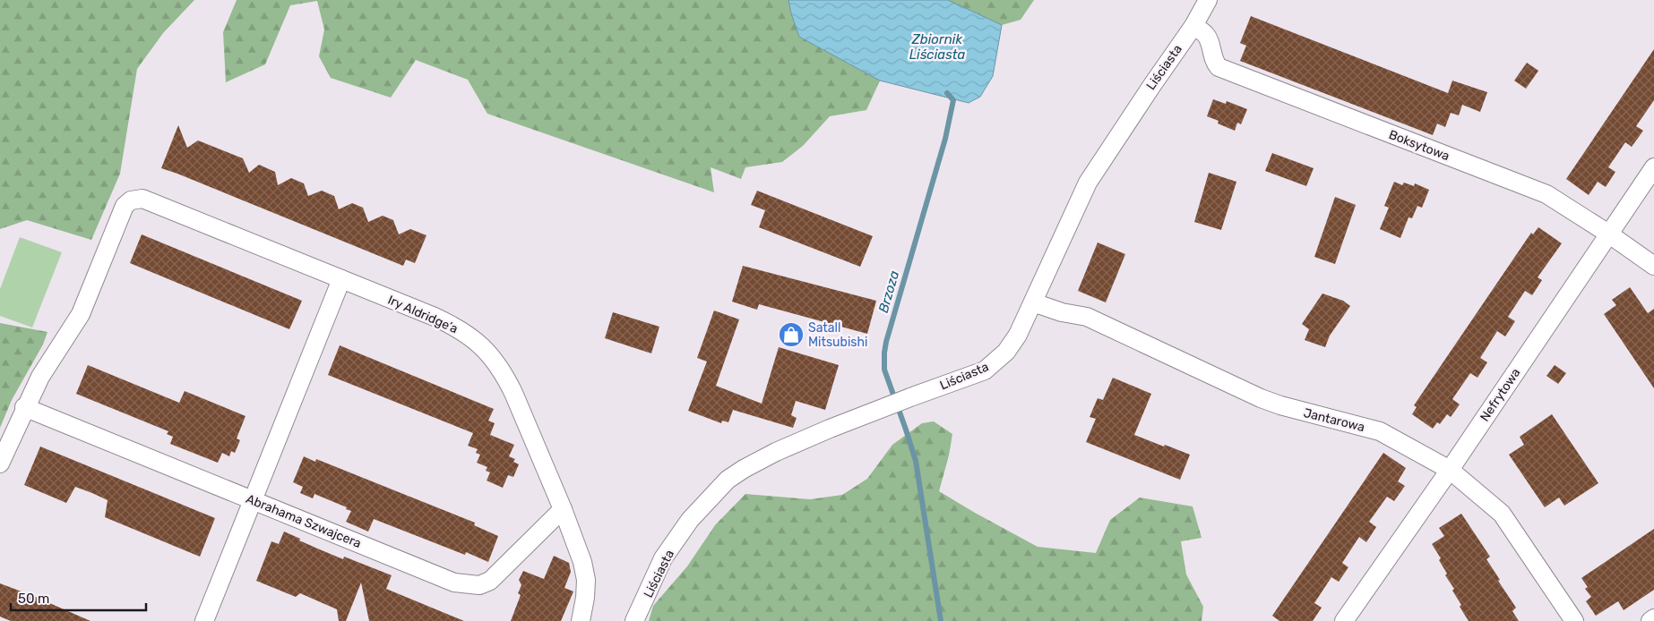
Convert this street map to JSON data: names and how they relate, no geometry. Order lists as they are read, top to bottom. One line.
{"streets":{"street":["Liściasta","Boksytowa","Iry Aldridge’a","Nefrytowa","Jantarowa","Abrahama Szwajcera"]},"crossings":[["Liściasta","Boksytowa"],["Liściasta","Jantarowa"],["Boksytowa","Nefrytowa"],["Iry Aldridge’a","Abrahama Szwajcera"],["Nefrytowa","Jantarowa"]],"water":["Zbiornik Liściasta","Brzoza"],"places":{"shop":["Satall Mitsubishi"]},"scale_bar":"50 m"}
